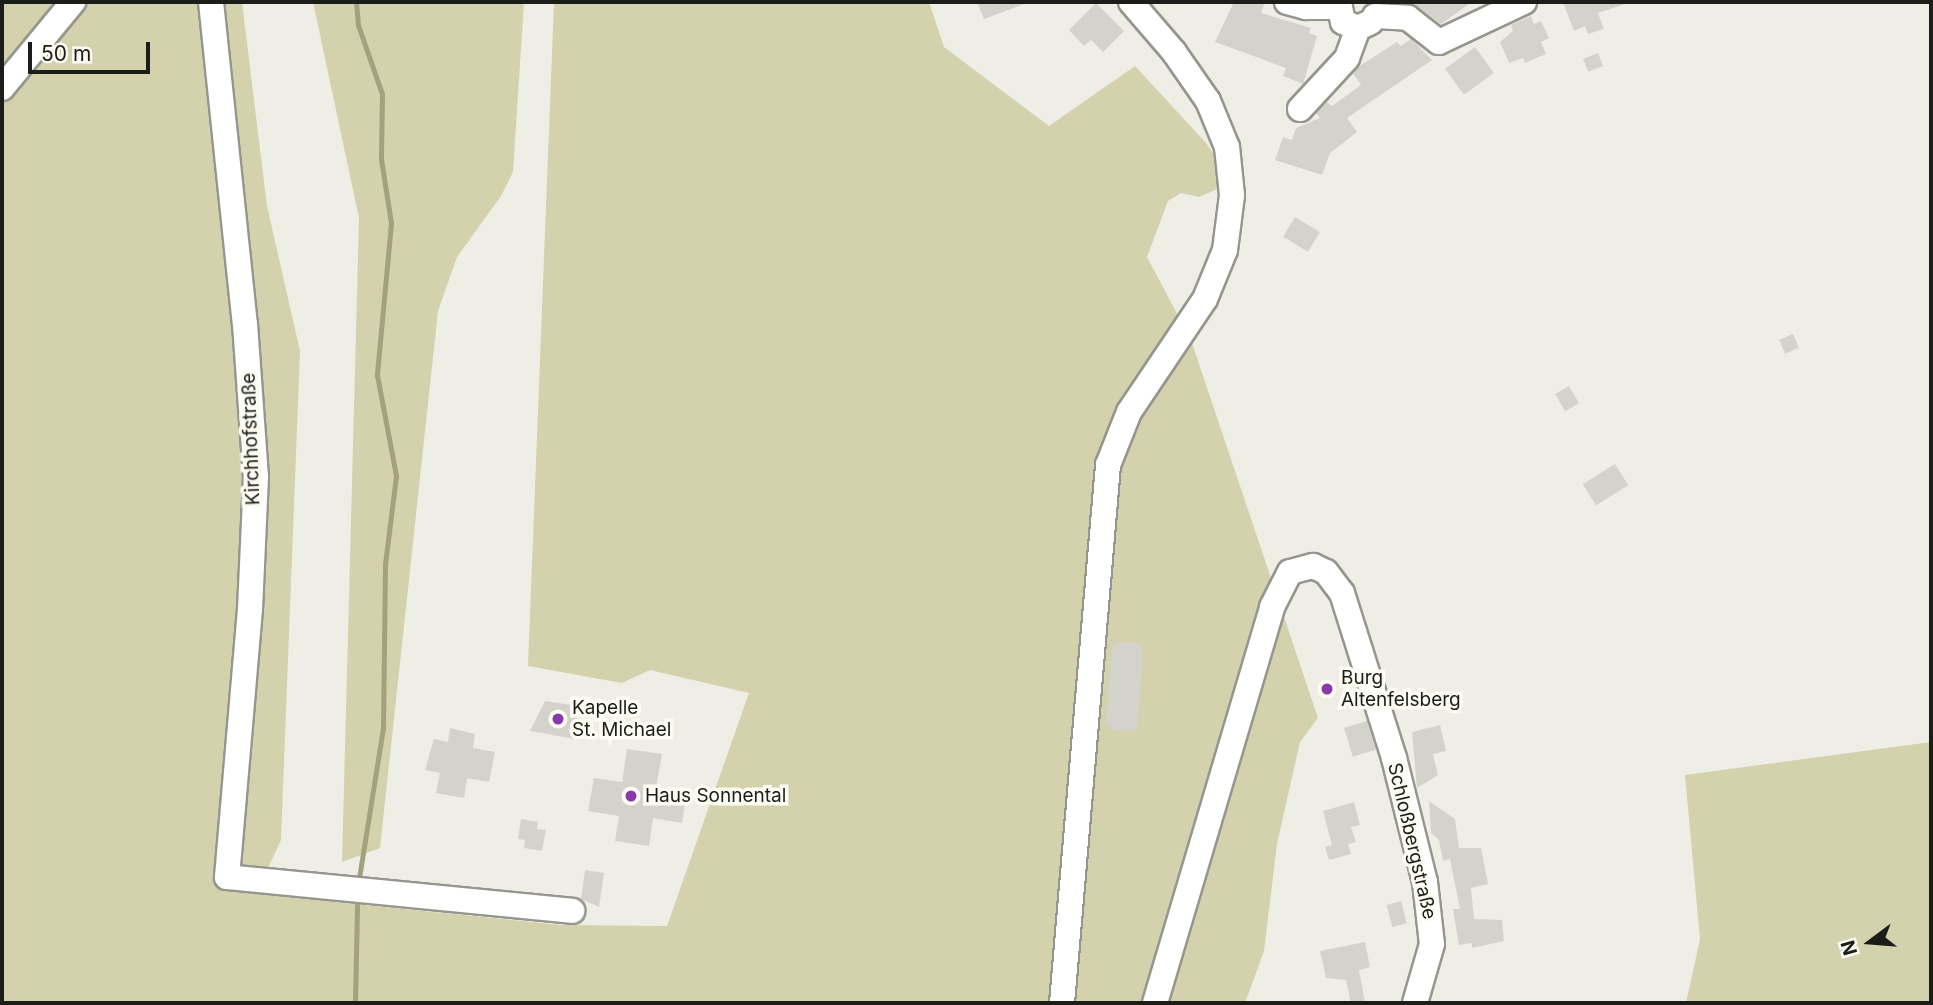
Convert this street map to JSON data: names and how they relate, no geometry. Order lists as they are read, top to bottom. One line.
{"streets":{"street":["Kirchhofstraße","Schloßbergstraße"]},"places":["Burg Altenfelsberg","Kapelle St. Michael","Haus Sonnental"],"scale_bar":"50 m","north":"left"}
